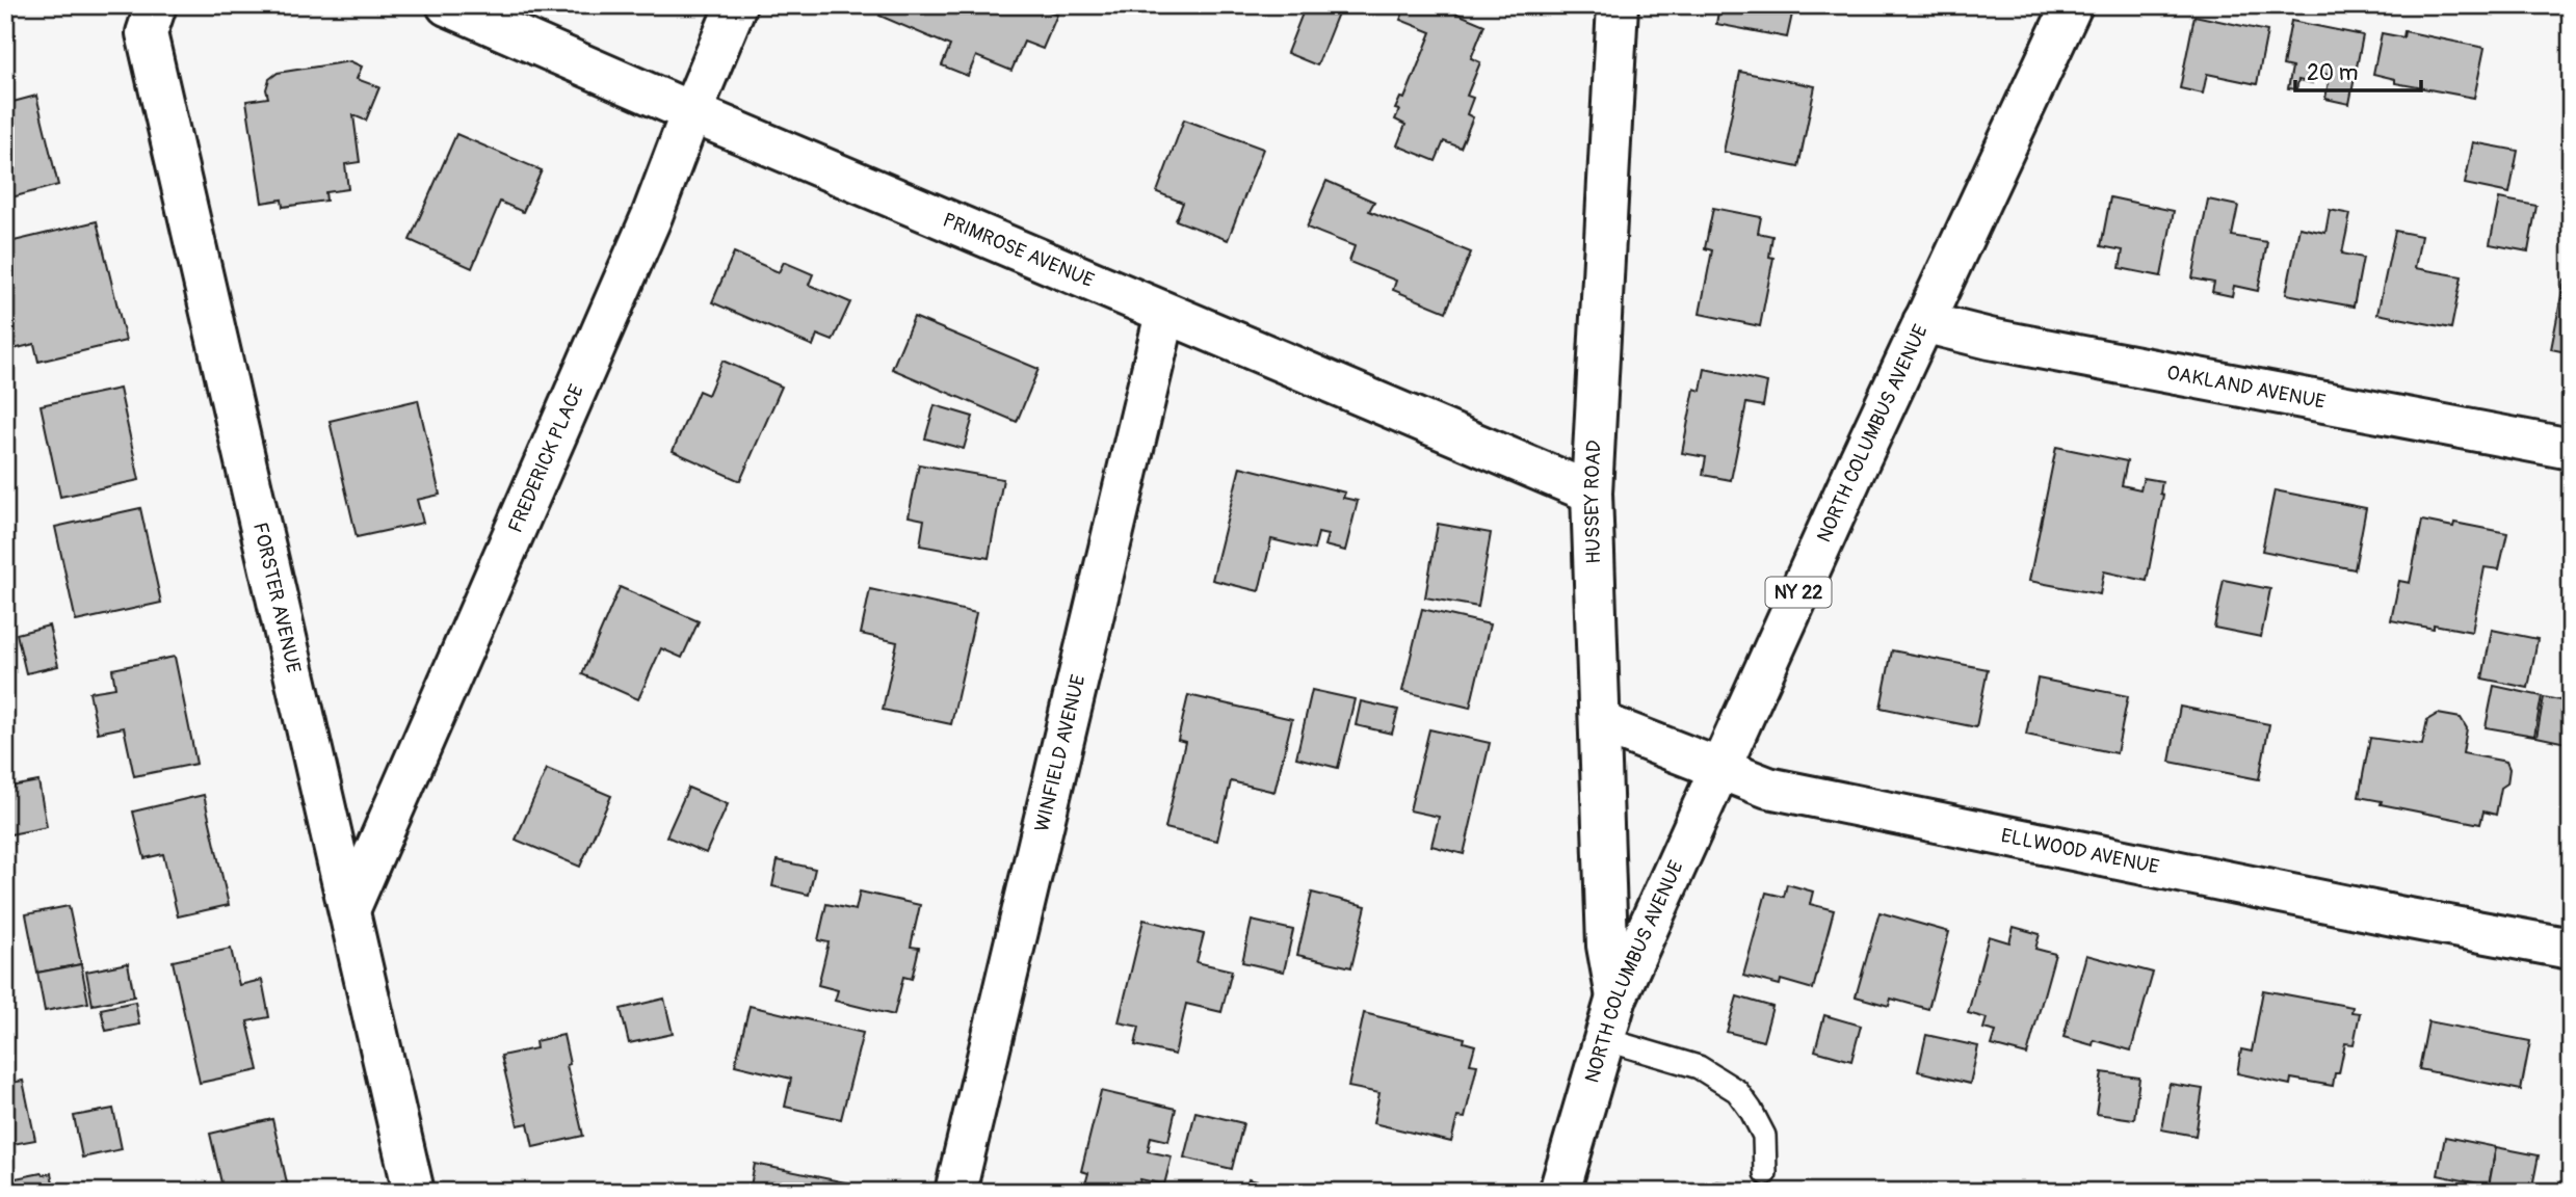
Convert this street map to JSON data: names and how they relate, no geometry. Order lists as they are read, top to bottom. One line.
{"streets":{"street":["PRIMROSE AVENUE","OAKLAND AVENUE","NORTH COLUMBUS AVENUE","FREDERICK PLACE","HUSSEY ROAD","NY 22","FORSTER AVENUE","WINFIELD AVENUE","ELLWOOD AVENUE"]},"crossings":[["PRIMROSE AVENUE","FREDERICK PLACE"],["PRIMROSE AVENUE","HUSSEY ROAD"],["PRIMROSE AVENUE","WINFIELD AVENUE"],["OAKLAND AVENUE","NORTH COLUMBUS AVENUE"],["NORTH COLUMBUS AVENUE","HUSSEY ROAD"],["NORTH COLUMBUS AVENUE","ELLWOOD AVENUE"],["FREDERICK PLACE","FORSTER AVENUE"],["HUSSEY ROAD","ELLWOOD AVENUE"]],"scale_bar":"20 m"}
